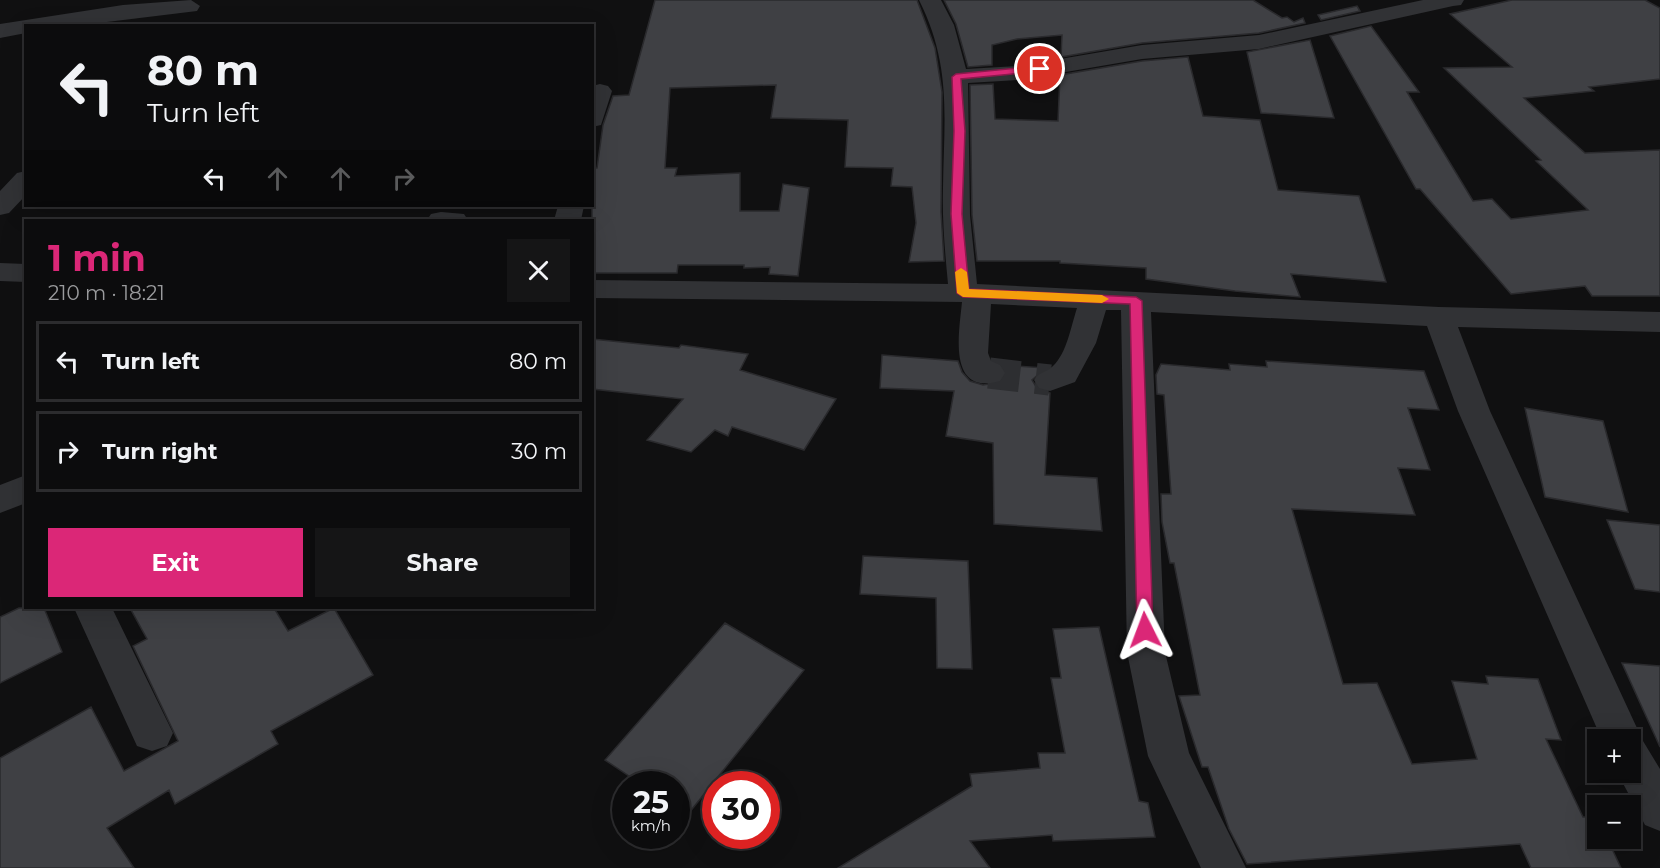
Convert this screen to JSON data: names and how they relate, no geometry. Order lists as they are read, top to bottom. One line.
{"page":{"turn":["80 m","Turn left"],"heading":["1 min","210 m · 18:21"],"list":[{"name":"Turn left","value":"80 m"},{"name":"Turn right","value":"30 m"}],"buttons":["Exit","Share"],"map_buttons":["+","−"],"speed":"25 km/h","limit":"30"}}
